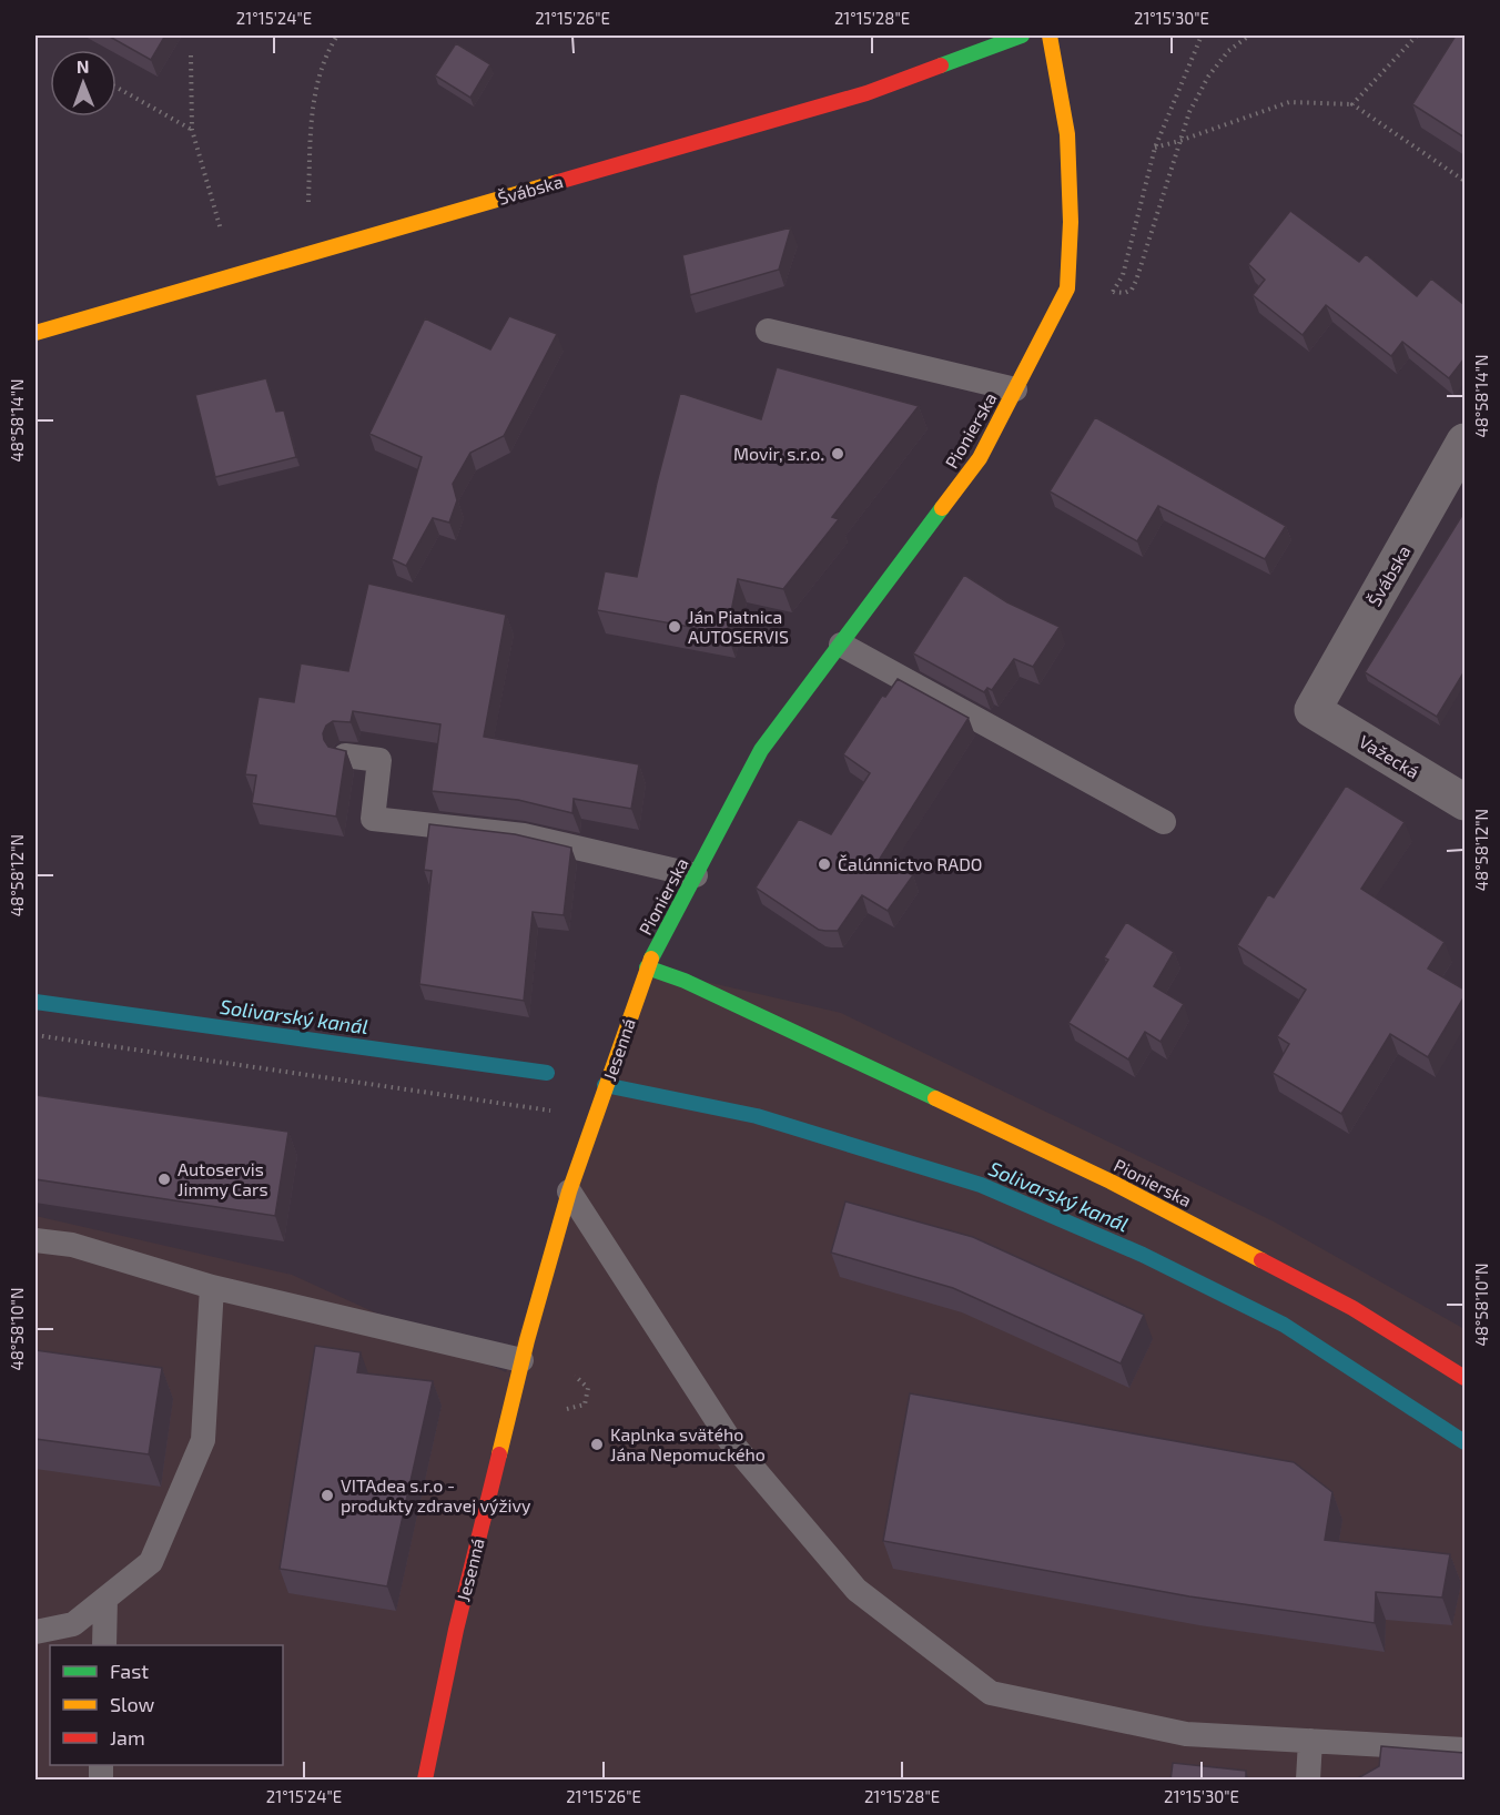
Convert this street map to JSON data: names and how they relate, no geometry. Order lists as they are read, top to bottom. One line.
{"streets":{"street":["Švábska","Pionierska","Važecká","Jesenná"]},"crossings":[["Švábska","Važecká"],["Pionierska","Jesenná"]],"water":["Solivarský kanál"],"places":["Movir, s.r.o.","Ján Piatnica AUTOSERVIS","Čalúnnictvo RADO","Autoservis Jimmy Cars","Kaplnka svätého Jána Nepomuckého","VITAdea s.r.o - produkty zdravej výživy"],"legend":["Fast","Slow","Jam"],"north":"top","coordinates":["21°15'24\"E","21°15'26\"E","21°15'28\"E","21°15'30\"E","48°58'14\"N","48°58'12\"N","48°58'10\"N"]}
